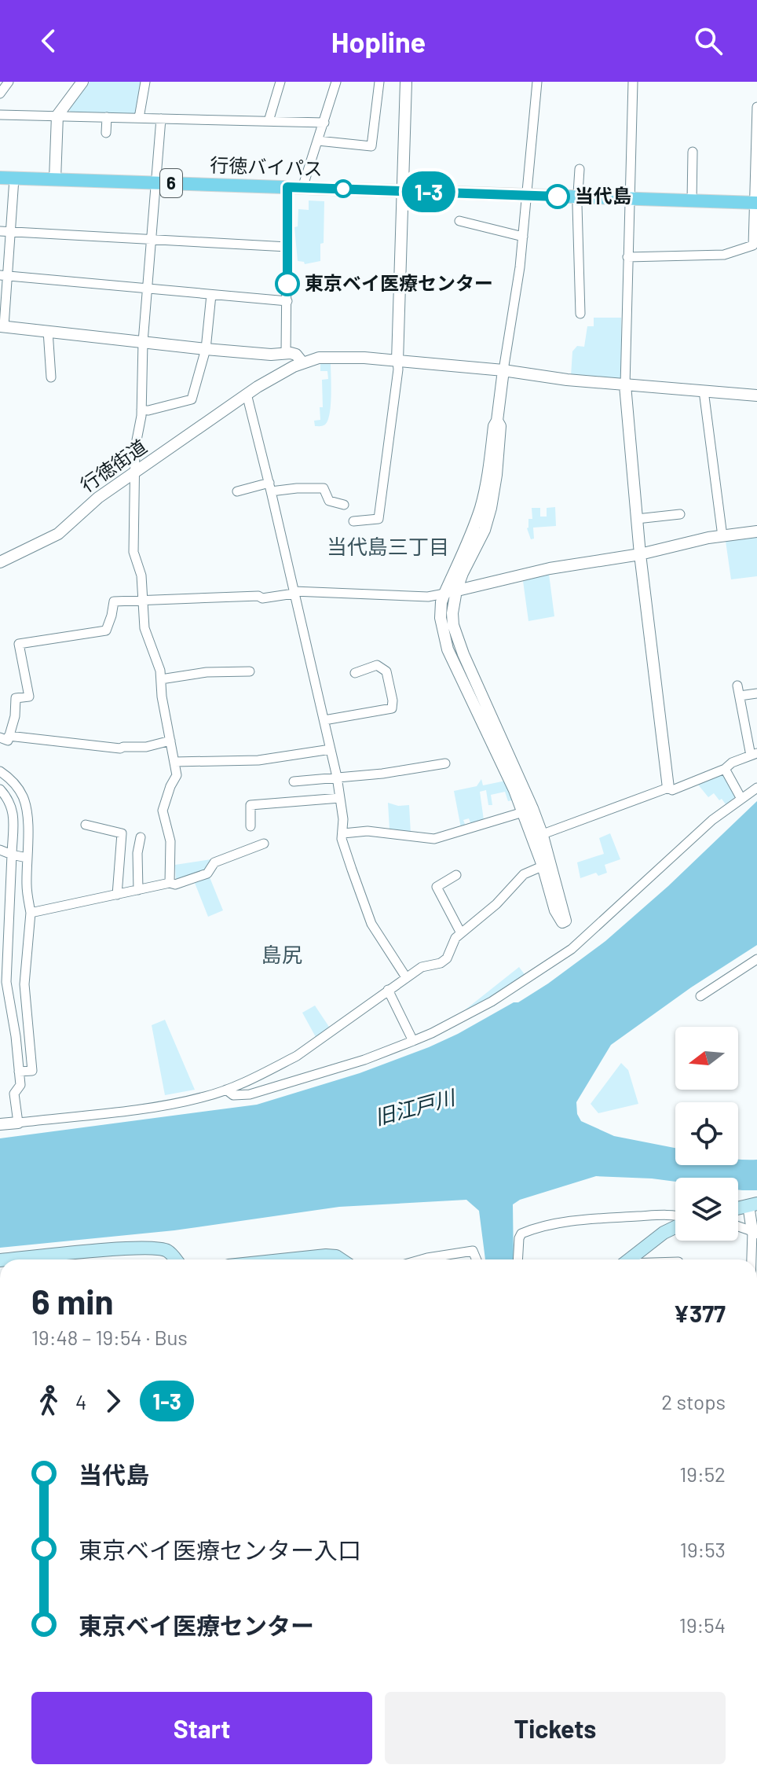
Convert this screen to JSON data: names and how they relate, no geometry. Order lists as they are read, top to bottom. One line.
{"streets":{"main road":["行徳バイパス","6"],"street":["行徳街道"]},"districts":["当代島三丁目","島尻"],"water":["旧江戸川"],"places":["当代島","東京ベイ医療センター"],"lines":["bus line 1-3"],"north":"left","page":{"header":"Hopline","on_map":"1-3","heading":["6 min","19:48 – 19:54 · Bus","¥377"],"legs":["4","1-3","2 stops"],"list":[{"name":"当代島","value":"19:52"},{"name":"東京ベイ医療センター入口","value":"19:53"},{"name":"東京ベイ医療センター","value":"19:54"}],"buttons":["Start","Tickets"]}}
